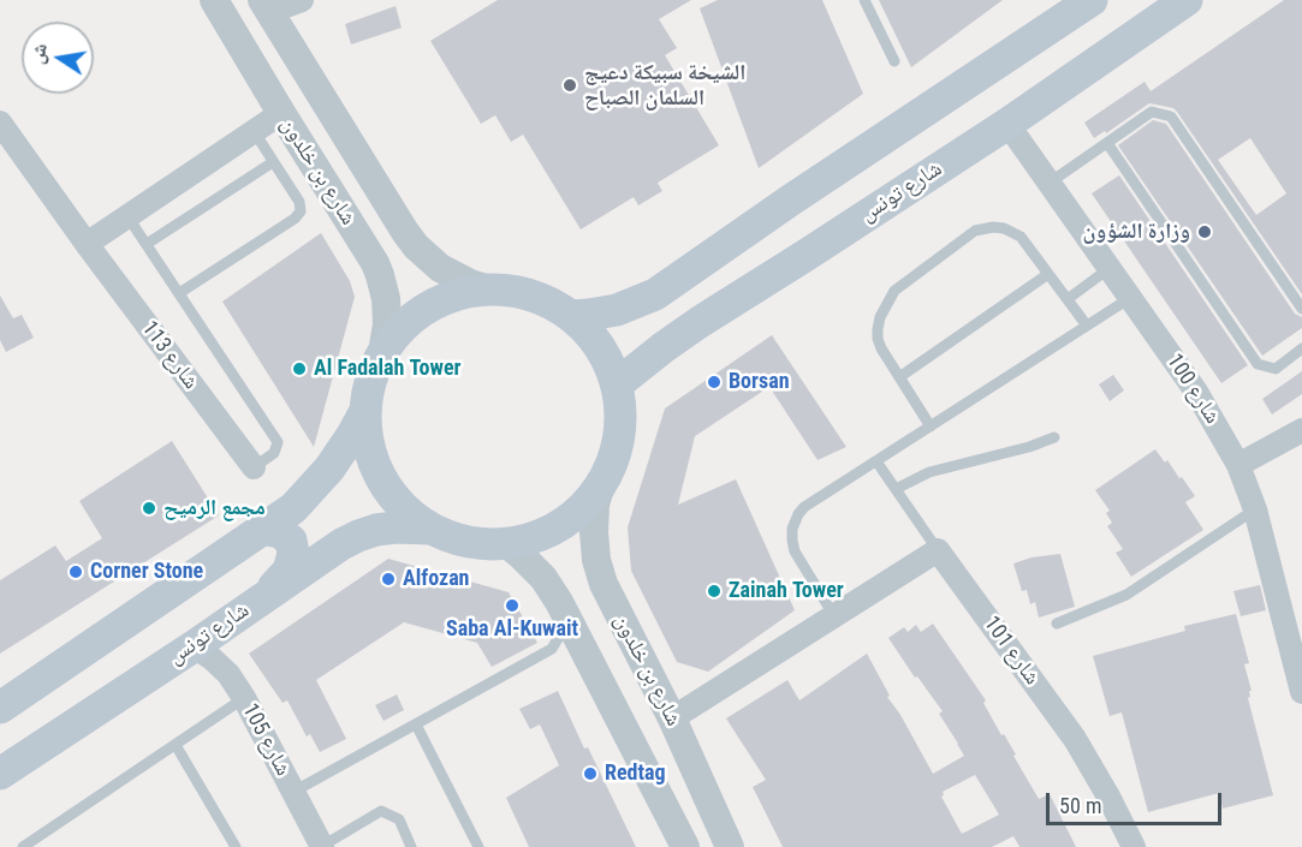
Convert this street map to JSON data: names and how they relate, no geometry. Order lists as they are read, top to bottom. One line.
{"streets":{"main road":["شارع تونس"],"street":["شارع بن خلدون","شارع 113","شارع 100","شارع 101","شارع 105"]},"crossings":[["شارع بن خلدون","شارع تونس"],["شارع تونس","شارع 100"],["شارع تونس","شارع 105"]],"places":["الشيخة سبيكة دعيج السلمان الصباح","وزارة الشؤون","Al Fadalah Tower","Borsan","مجمع الرميح","Corner Stone","Alfozan","Zainah Tower","Saba Al-Kuwait","Redtag"],"scale_bar":"50 m","north":"left"}
